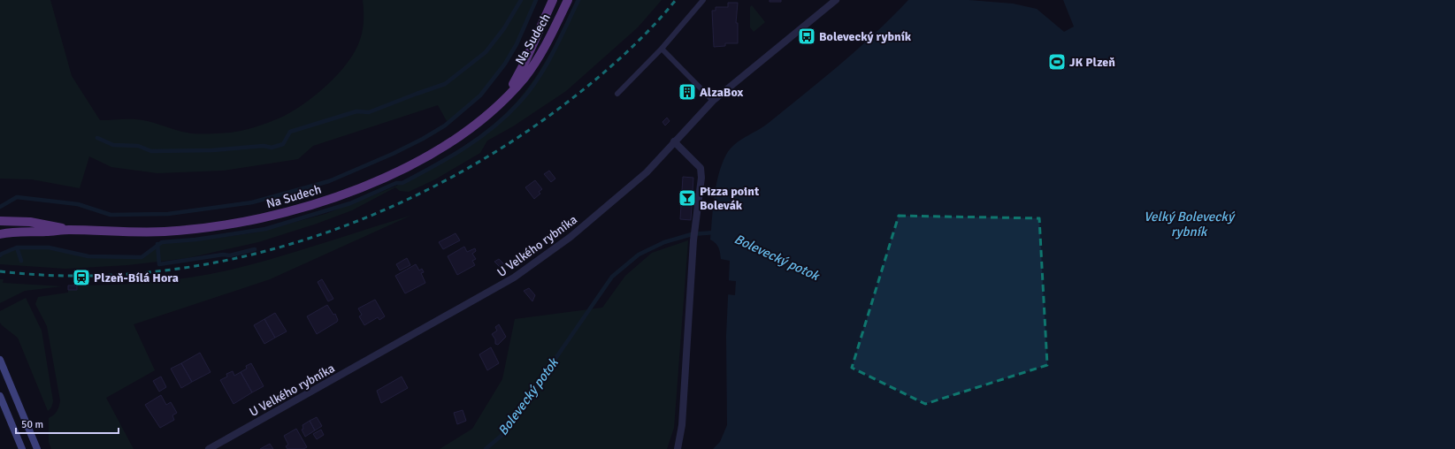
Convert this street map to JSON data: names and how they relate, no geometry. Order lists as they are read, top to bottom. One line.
{"streets":{"main road":["Na Sudech"],"street":["U Velkého rybníka"]},"water":["Velký Bolevecký rybník","Bolevecký potok"],"places":{"bus stop":["Bolevecký rybník"],"sports":["JK Plzeň"],"building":["AlzaBox"],"bar":["Pizza point Bolevák"],"station":["Plzeň-Bílá Hora"]},"scale_bar":"50 m"}
